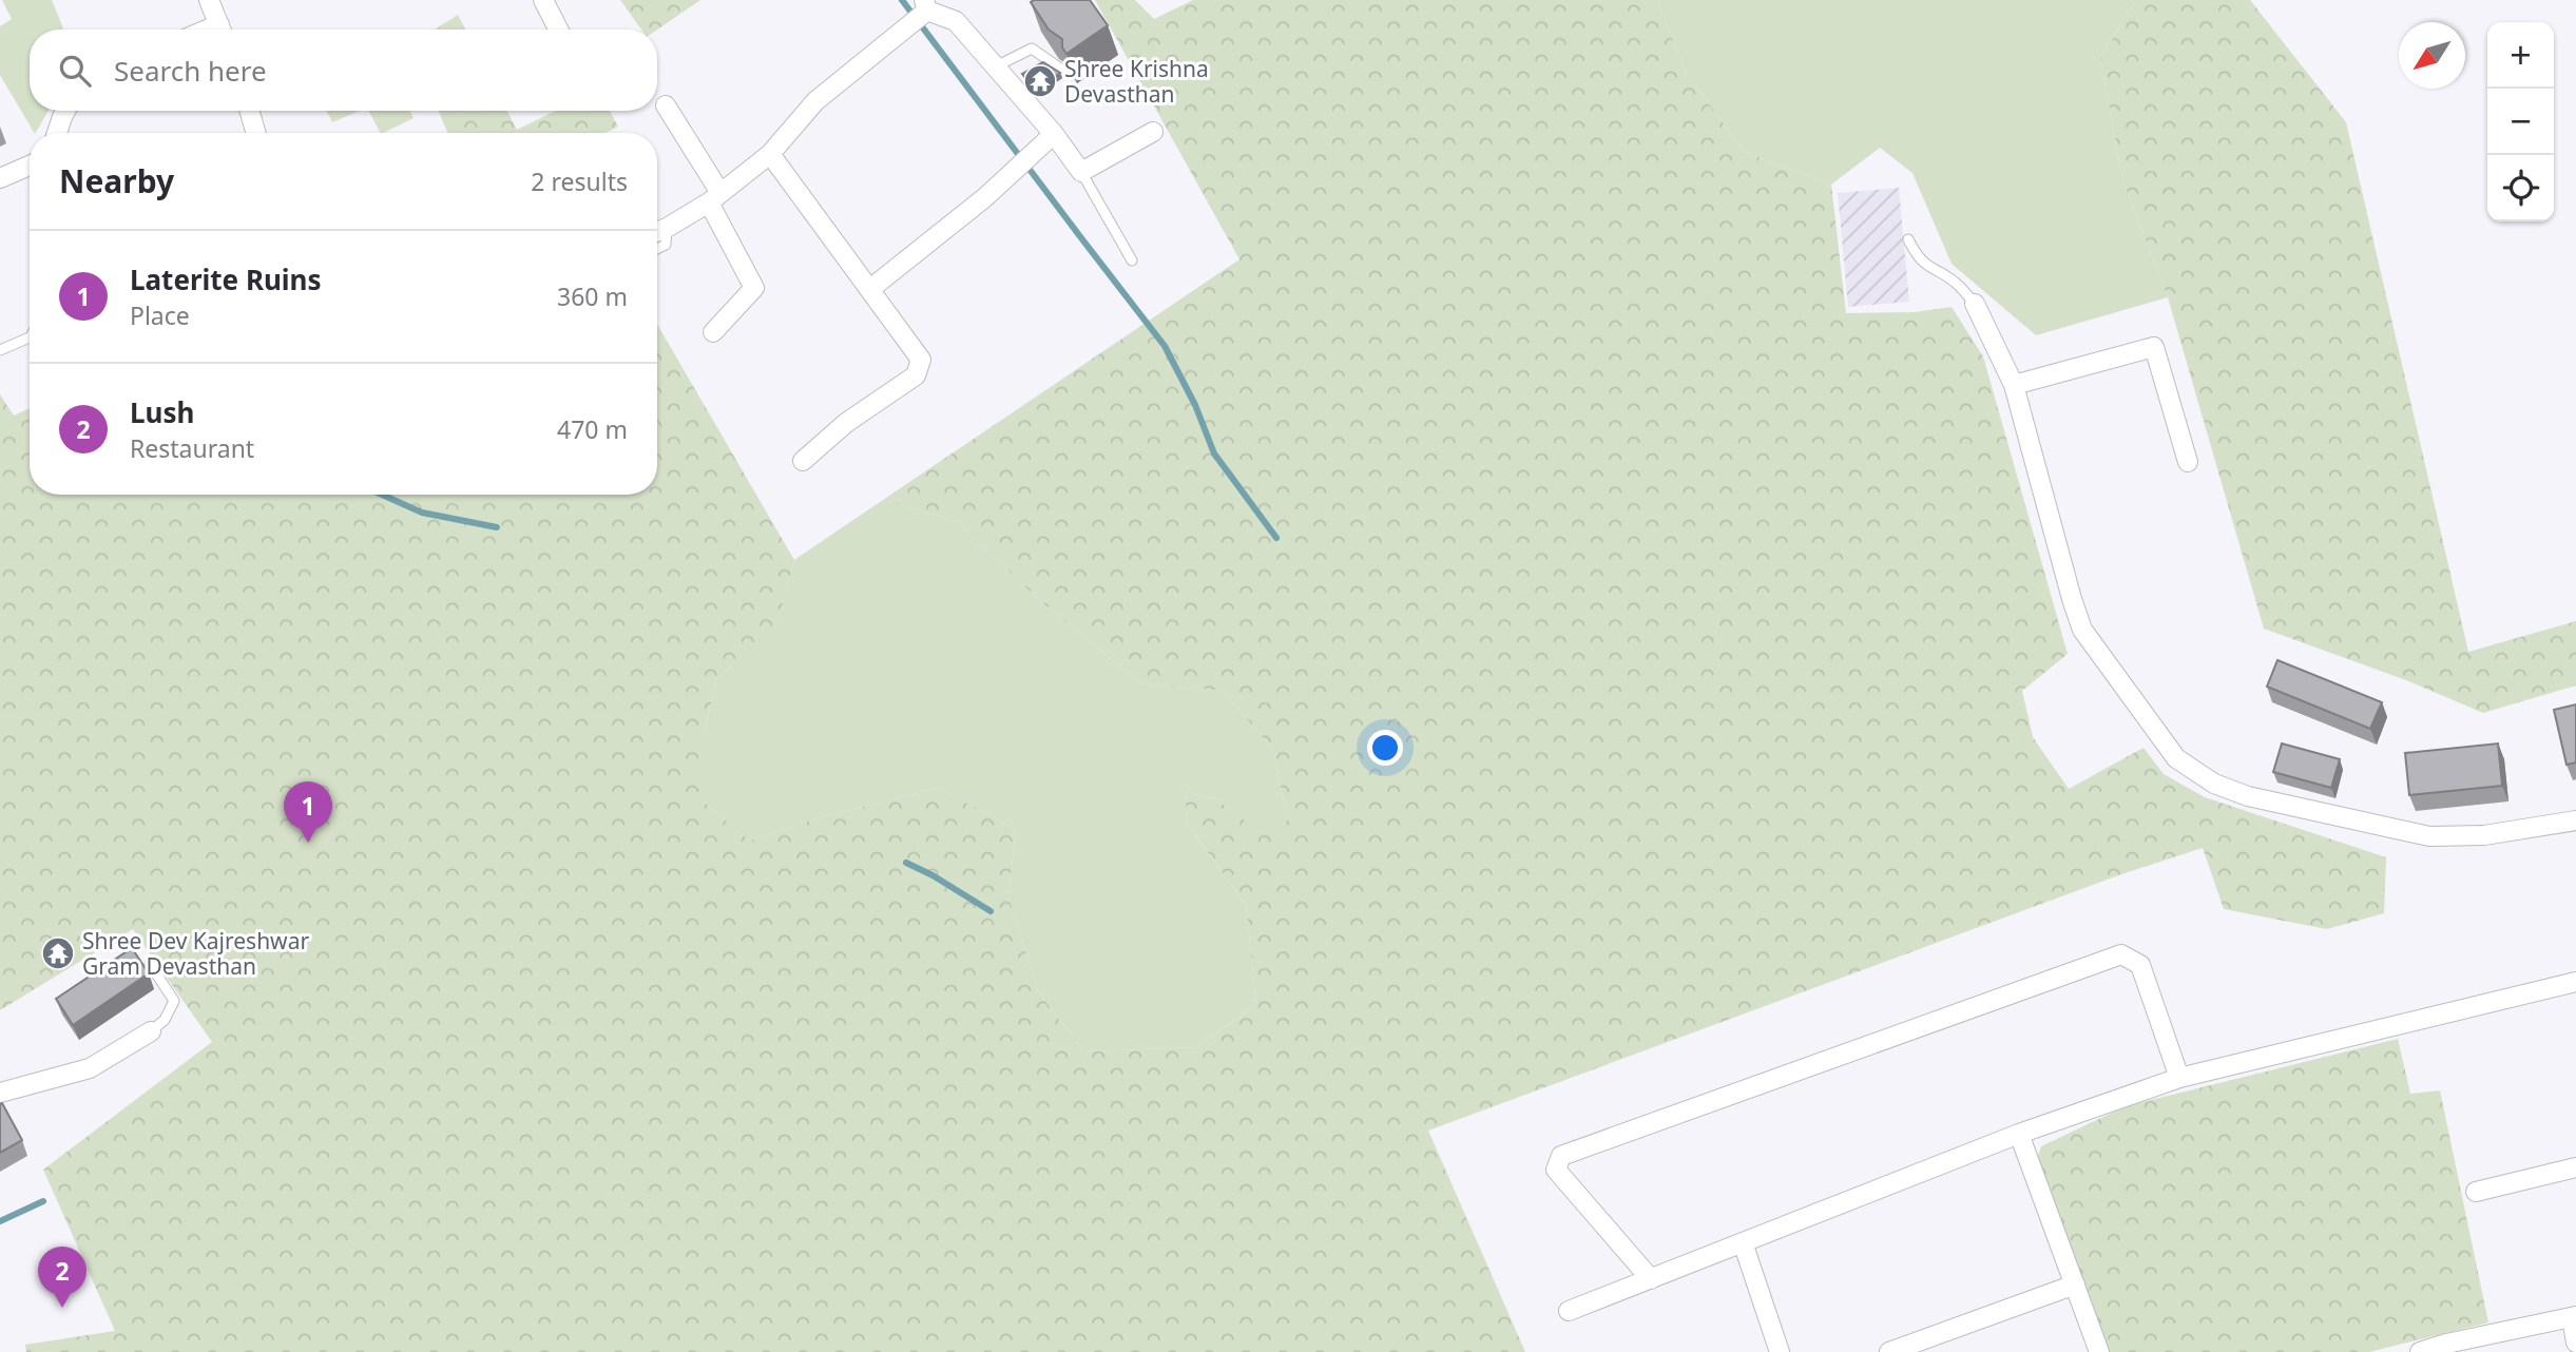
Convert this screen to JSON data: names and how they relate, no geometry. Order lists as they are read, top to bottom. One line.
{"places":{"temple":["Shree Krishna Devasthan","Shree Dev Kajreshwar Gram Devasthan"]},"north":"bottom left","page":{"map_buttons":["+","−"],"search":"Search here","heading":["Nearby","2 results"],"list":[{"mark":"1","name":"Laterite Ruins","note":"Place","value":"360 m"},{"mark":"2","name":"Lush","note":"Restaurant","value":"470 m"}],"pins":["1","2"]}}
